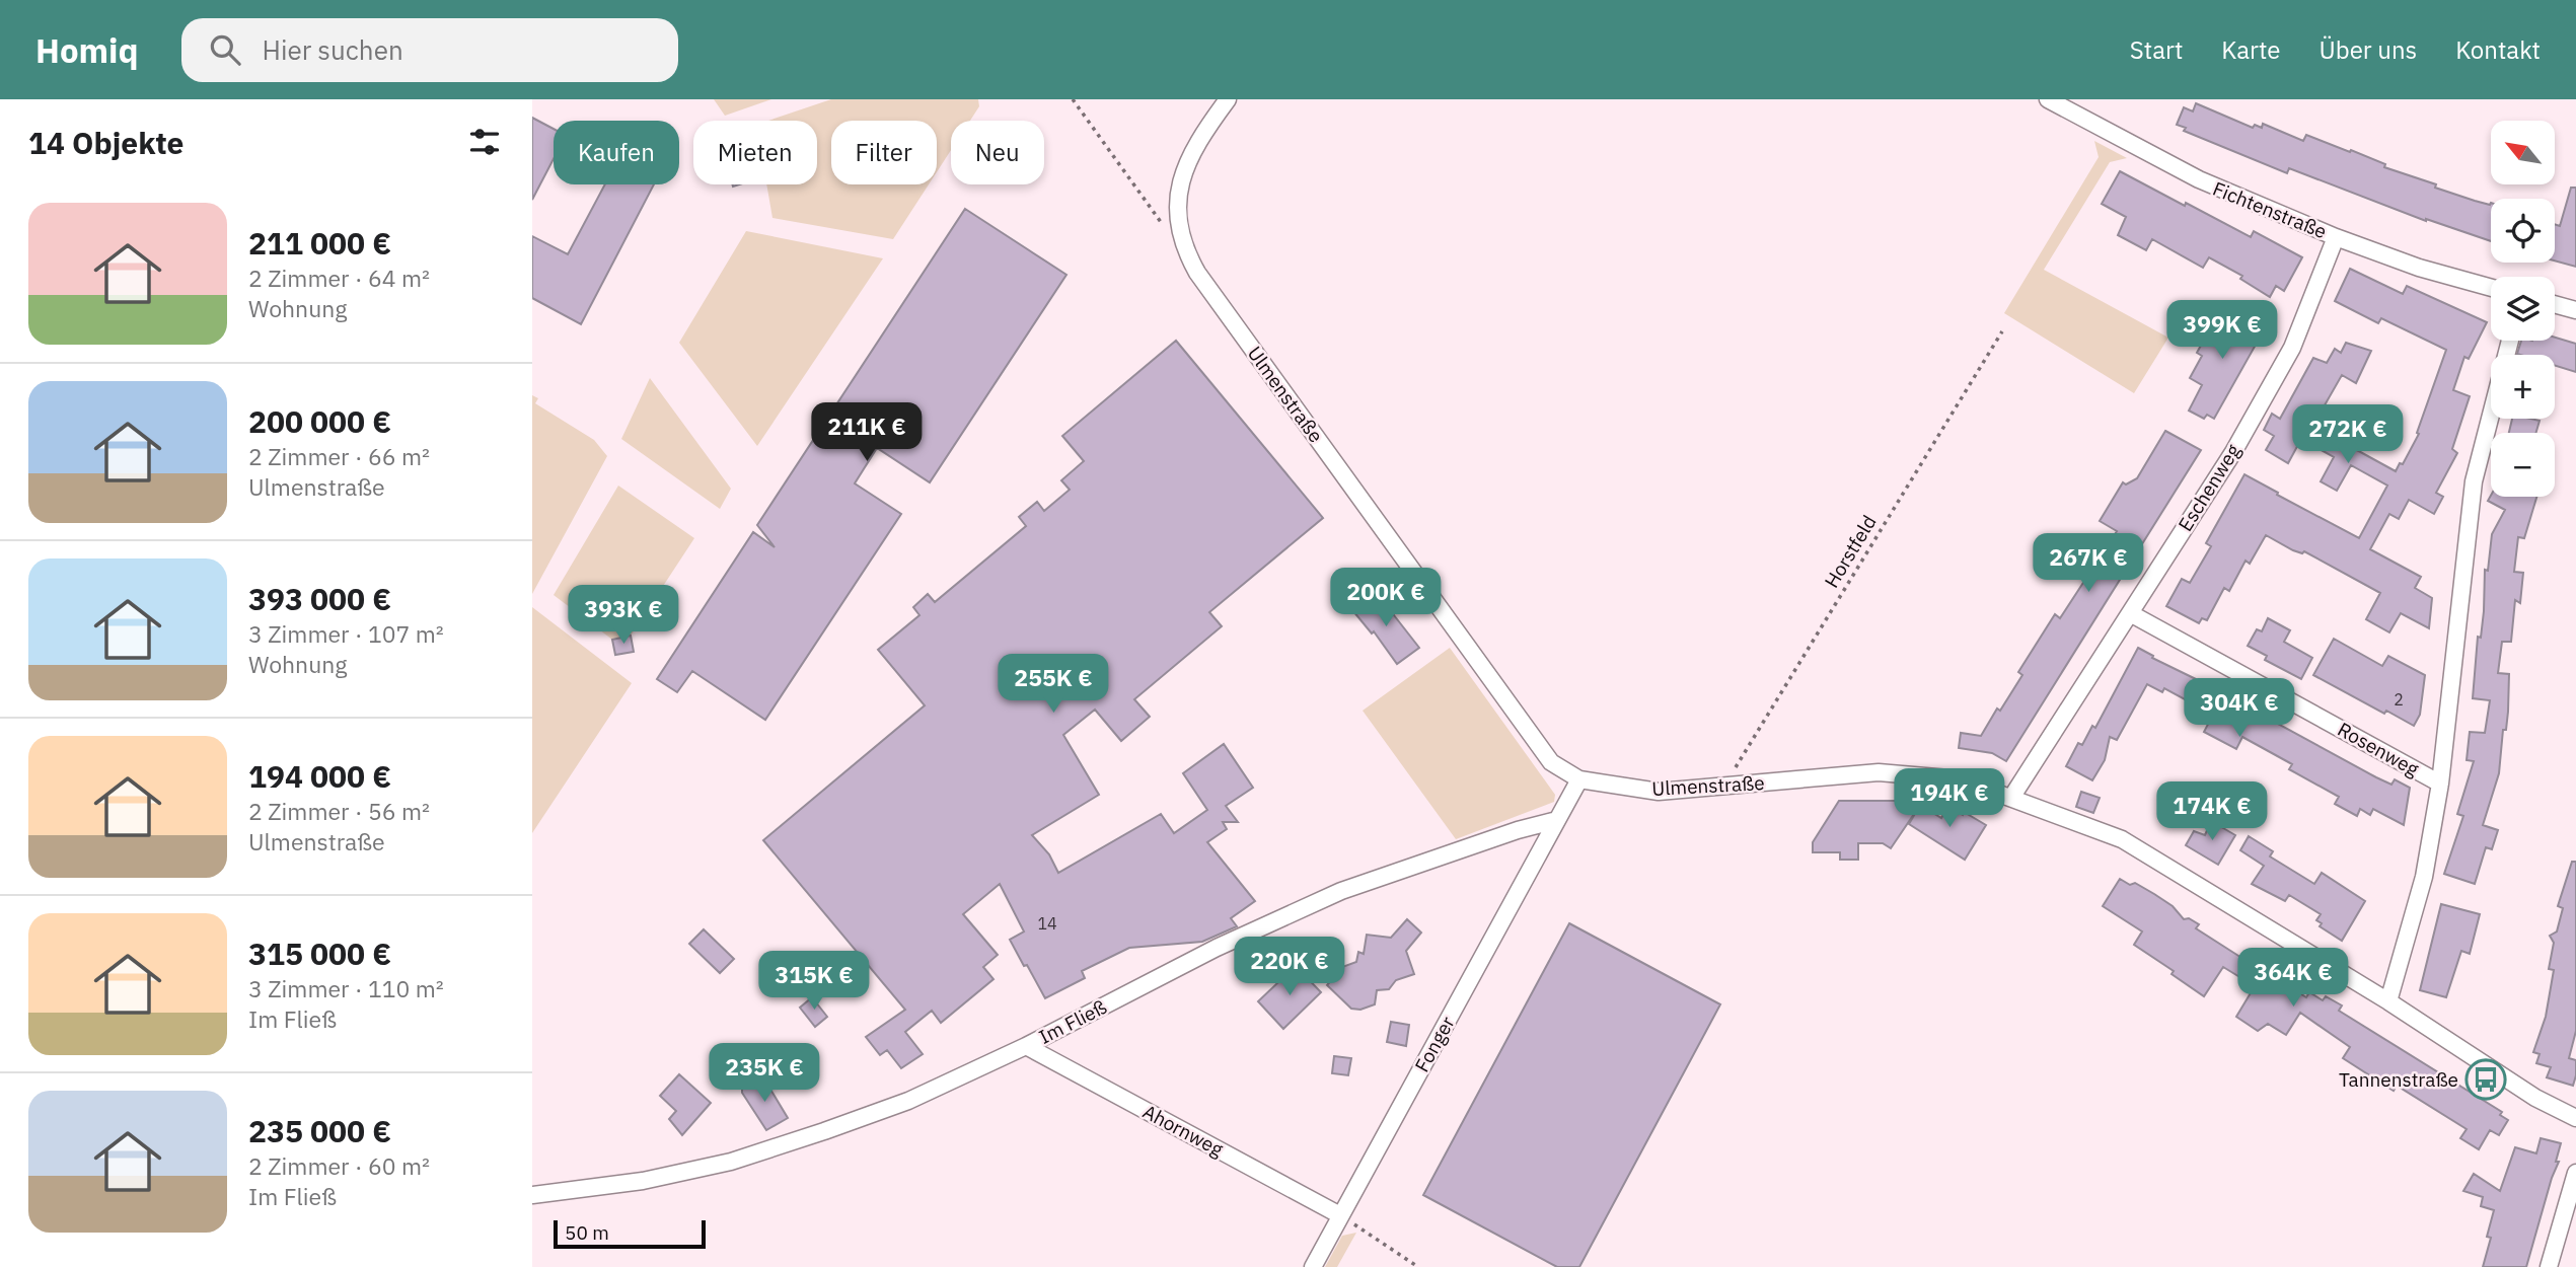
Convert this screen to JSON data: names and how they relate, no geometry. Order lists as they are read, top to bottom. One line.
{"streets":{"street":["Fichtenstraße","Ulmenstraße","Eschenweg","Rosenweg","Im Fließ","Fonger","Ahornweg"],"path":["Horstfeld"]},"crossings":[["Fichtenstraße","Eschenweg"],["Ulmenstraße","Eschenweg"],["Ulmenstraße","Horstfeld"],["Eschenweg","Rosenweg"],["Im Fließ","Fonger"],["Im Fließ","Ahornweg"],["Fonger","Ahornweg"]],"places":{"bus stop":["Tannenstraße"]},"house_numbers":["2","14"],"scale_bar":"50 m","north":"top left","page":{"header":"Homiq","search":"Hier suchen","nav":["Start","Karte","Über uns","Kontakt"],"heading":"14 Objekte","map_buttons":["+","−"],"chip":["Kaufen","Mieten","Filter","Neu"],"list":[{"name":"211 000 €","note":"2 Zimmer · 64 m² · Wohnung"},{"name":"200 000 €","note":"2 Zimmer · 66 m² · Ulmenstraße"},{"name":"393 000 €","note":"3 Zimmer · 107 m² · Wohnung"},{"name":"194 000 €","note":"2 Zimmer · 56 m² · Ulmenstraße"},{"name":"315 000 €","note":"3 Zimmer · 110 m² · Im Fließ"},{"name":"235 000 €","note":"2 Zimmer · 60 m² · Im Fließ"}],"price":["399K €","211K €","272K €","267K €","200K €","393K €","255K €","304K €","194K €","174K €","220K €","364K €","315K €","235K €"],"scale":"50 m"}}
